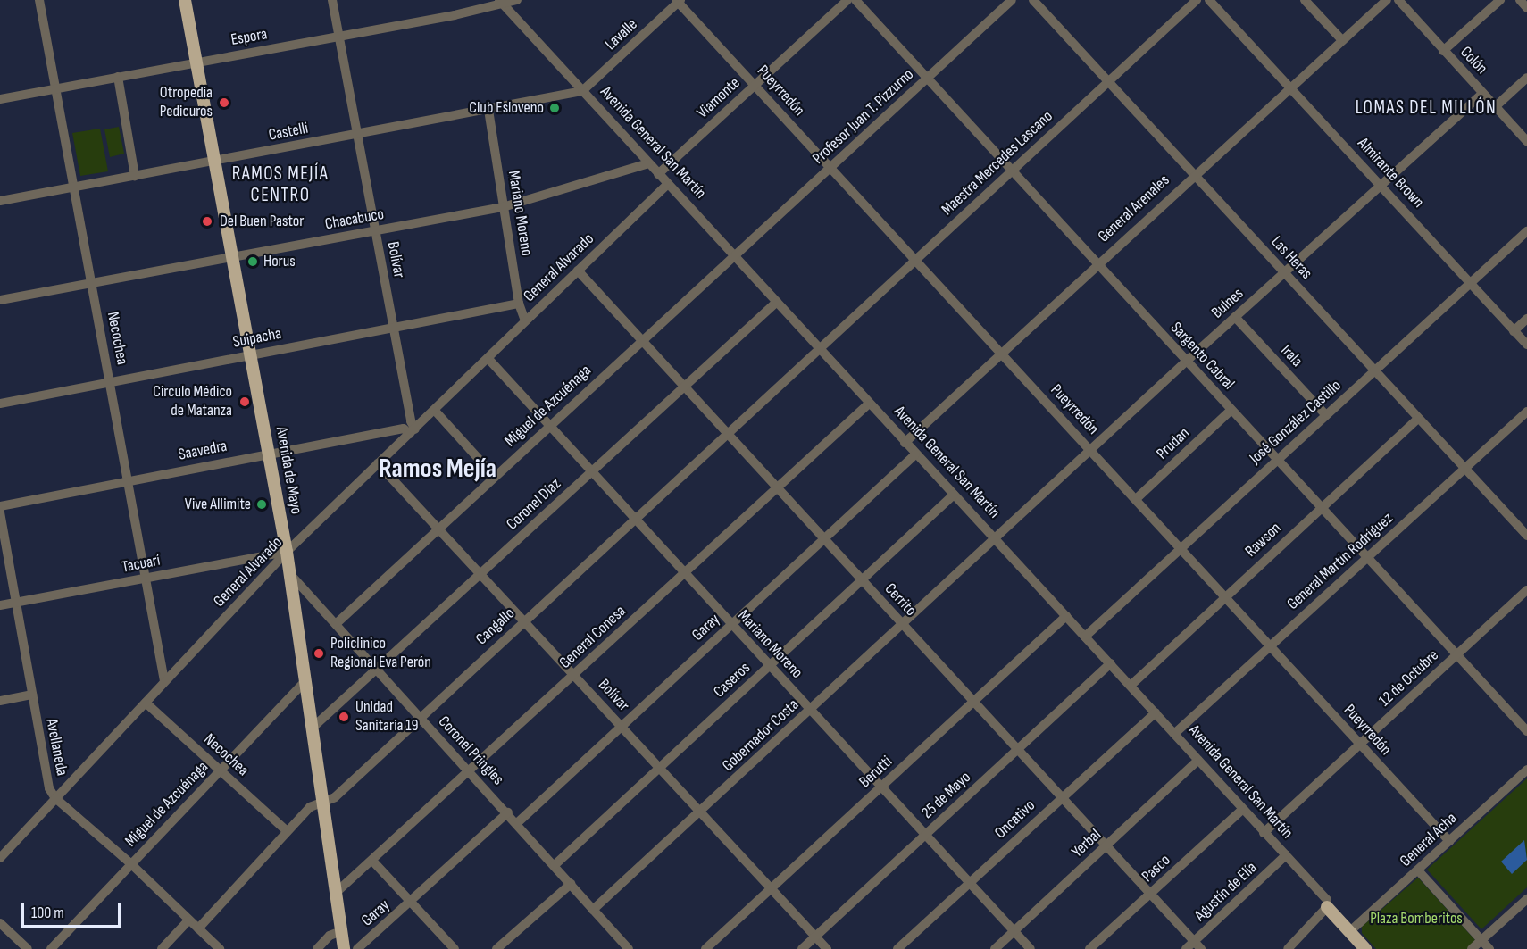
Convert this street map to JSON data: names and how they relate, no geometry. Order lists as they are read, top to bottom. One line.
{"streets":{"main road":["Avenida General San Martín","Avenida de Mayo"],"street":["Lavalle","Espora","Colón","Pueyrredón","Viamonte","Profesor Juan T. Pizzurno","Castelli","Maestra Mercedes Lascano","Almirante Brown","General Arenales","Mariano Moreno","Chacabuco","Las Heras","Bolívar","General Alvarado","Bulnes","Necochea","Suipacha","Sargento Cabral","Irala","Miguel de Azcuénaga","José González Castillo","Prudan","Saavedra","Coronel Díaz","Rawson","General Martín Rodríguez","Tacuarí","Cerrito","Cangallo","Garay","General Conesa","12 de Octubre","Caseros","Gobernador Costa","Avellaneda","Coronel Pringles","Berutti","25 de Mayo","Oncativo","General Acha","Yerbal","Pasco","Agustín de Elía"]},"crossings":[["Lavalle","Pueyrredón"],["Lavalle","Castelli"],["Lavalle","Avenida General San Martín"],["Espora","Avenida General San Martín"],["Espora","Bolívar"],["Espora","Necochea"],["Espora","Avenida de Mayo"],["Colón","Bulnes"],["Pueyrredón","Viamonte"],["Pueyrredón","Profesor Juan T. Pizzurno"],["Pueyrredón","Maestra Mercedes Lascano"],["Pueyrredón","General Arenales"],["Pueyrredón","Bulnes"],["Pueyrredón","José González Castillo"],["Pueyrredón","Prudan"],["Pueyrredón","Rawson"],["Pueyrredón","General Martín Rodríguez"],["Pueyrredón","12 de Octubre"],["Pueyrredón","General Acha"],["Viamonte","Avenida General San Martín"],["Profesor Juan T. Pizzurno","Avenida General San Martín"],["Profesor Juan T. Pizzurno","Sargento Cabral"],["Profesor Juan T. Pizzurno","Miguel de Azcuénaga"],["Castelli","Avenida General San Martín"],["Castelli","Mariano Moreno"],["Castelli","Bolívar"],["Castelli","Necochea"],["Castelli","Avenida de Mayo"],["Avenida General San Martín","Maestra Mercedes Lascano"],["Avenida General San Martín","General Arenales"],["Avenida General San Martín","Chacabuco"],["Avenida General San Martín","General Alvarado"],["Avenida General San Martín","Bulnes"],["Avenida General San Martín","Miguel de Azcuénaga"],["Avenida General San Martín","José González Castillo"],["Avenida General San Martín","Coronel Díaz"],["Avenida General San Martín","Rawson"],["Avenida General San Martín","General Martín Rodríguez"],["Avenida General San Martín","Cangallo"],["Avenida General San Martín","Garay"],["Avenida General San Martín","General Conesa"],["Avenida General San Martín","12 de Octubre"],["Avenida General San Martín","Caseros"],["Avenida General San Martín","Gobernador Costa"],["Avenida General San Martín","Berutti"],["Avenida General San Martín","25 de Mayo"],["Avenida General San Martín","Oncativo"],["Avenida General San Martín","General Acha"],["Avenida General San Martín","Yerbal"],["Avenida General San Martín","Pasco"],["Avenida General San Martín","Agustín de Elía"],["Maestra Mercedes Lascano","Las Heras"],["Maestra Mercedes Lascano","Sargento Cabral"],["Maestra Mercedes Lascano","Cangallo"],["Almirante Brown","General Arenales"],["Almirante Brown","Bulnes"],["Almirante Brown","José González Castillo"],["General Arenales","Las Heras"],["General Arenales","Sargento Cabral"],["Mariano Moreno","Chacabuco"],["Mariano Moreno","General Alvarado"],["Mariano Moreno","Suipacha"],["Mariano Moreno","Miguel de Azcuénaga"],["Mariano Moreno","Coronel Díaz"],["Mariano Moreno","Cangallo"],["Mariano Moreno","Garay"],["Mariano Moreno","General Conesa"],["Mariano Moreno","Caseros"],["Mariano Moreno","Gobernador Costa"],["Mariano Moreno","Berutti"],["Mariano Moreno","25 de Mayo"],["Mariano Moreno","Oncativo"],["Mariano Moreno","Yerbal"],["Chacabuco","Bolívar"],["Chacabuco","Necochea"],["Chacabuco","Avenida de Mayo"],["Las Heras","Bulnes"],["Las Heras","José González Castillo"],["Las Heras","Rawson"],["Las Heras","General Martín Rodríguez"],["Bolívar","General Alvarado"],["Bolívar","Suipacha"],["Bolívar","Miguel de Azcuénaga"],["Bolívar","Saavedra"],["Bolívar","Coronel Díaz"],["Bolívar","Cangallo"],["Bolívar","Garay"],["Bolívar","General Conesa"],["Bolívar","Caseros"],["Bolívar","Gobernador Costa"],["Bolívar","Berutti"],["Bolívar","25 de Mayo"],["General Alvarado","Necochea"],["General Alvarado","Saavedra"],["General Alvarado","Avenida de Mayo"],["General Alvarado","Tacuarí"],["General Alvarado","Cerrito"],["General Alvarado","Avellaneda"],["Bulnes","Sargento Cabral"],["Bulnes","Irala"],["Bulnes","Gobernador Costa"],["Necochea","Suipacha"],["Necochea","Miguel de Azcuénaga"],["Necochea","Saavedra"],["Necochea","Tacuarí"],["Necochea","Cangallo"],["Suipacha","Avenida de Mayo"],["Sargento Cabral","José González Castillo"],["Sargento Cabral","Prudan"],["Sargento Cabral","Rawson"],["Sargento Cabral","General Martín Rodríguez"],["Sargento Cabral","12 de Octubre"],["Irala","José González Castillo"],["Miguel de Azcuénaga","Avenida de Mayo"],["Miguel de Azcuénaga","Cerrito"],["Miguel de Azcuénaga","Avellaneda"],["Miguel de Azcuénaga","Coronel Pringles"],["Saavedra","Avenida de Mayo"],["Avenida de Mayo","Coronel Díaz"],["Avenida de Mayo","Tacuarí"],["Avenida de Mayo","Cangallo"],["Avenida de Mayo","General Conesa"],["Avenida de Mayo","Coronel Pringles"],["Coronel Díaz","Cerrito"],["Coronel Díaz","Coronel Pringles"],["Tacuarí","Avellaneda"],["Cerrito","Cangallo"],["Cerrito","Garay"],["Cerrito","General Conesa"],["Cerrito","Caseros"],["Cerrito","Gobernador Costa"],["Cerrito","Berutti"],["Cerrito","25 de Mayo"],["Cerrito","Oncativo"],["Cerrito","Yerbal"],["Cerrito","Pasco"],["Cerrito","Agustín de Elía"],["Cangallo","Avellaneda"],["Cangallo","Coronel Pringles"],["Garay","Coronel Pringles"],["General Conesa","Coronel Pringles"],["Caseros","Coronel Pringles"],["Gobernador Costa","Coronel Pringles"]],"districts":["LOMAS DEL MILLÓN","RAMOS MEJÍA CENTRO","Ramos Mejía"],"parks":["Plaza Bomberitos"],"places":["Otropedía Pedicuros","Club Esloveno","Del Buen Pastor","Horus","Circulo Médico de Matanza","Vive Allimite","Policlinico Regional Eva Perón","Unidad Sanitaria 19"],"scale_bar":"100 m"}
